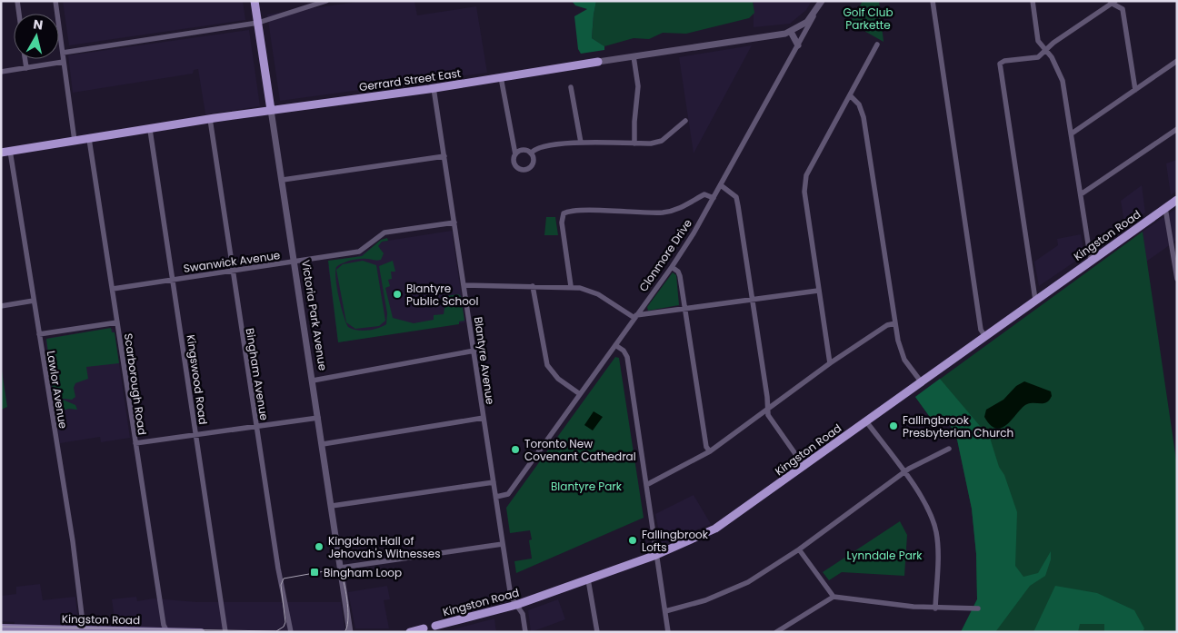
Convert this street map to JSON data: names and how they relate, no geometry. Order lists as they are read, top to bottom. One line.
{"streets":{"main road":["Gerrard Street East","Kingston Road","Victoria Park Avenue"],"street":["Clonmore Drive","Swanwick Avenue","Blantyre Avenue","Bingham Avenue","Kingswood Road","Scarborough Road","Lawlor Avenue"]},"crossings":[["Gerrard Street East","Clonmore Drive"],["Gerrard Street East","Victoria Park Avenue"],["Gerrard Street East","Blantyre Avenue"],["Gerrard Street East","Bingham Avenue"],["Gerrard Street East","Kingswood Road"],["Gerrard Street East","Scarborough Road"],["Gerrard Street East","Lawlor Avenue"],["Kingston Road","Blantyre Avenue"],["Kingston Road","Scarborough Road"],["Kingston Road","Lawlor Avenue"],["Clonmore Drive","Blantyre Avenue"],["Swanwick Avenue","Victoria Park Avenue"],["Swanwick Avenue","Blantyre Avenue"],["Swanwick Avenue","Bingham Avenue"],["Swanwick Avenue","Kingswood Road"],["Swanwick Avenue","Scarborough Road"]],"parks":["Golf Club Parkette","Blantyre Park","Lynndale Park"],"places":{"other":["Blantyre Public School","Fallingbrook Presbyterian Church","Toronto New Covenant Cathedral","Fallingbrook Lofts","Kingdom Hall of Jehovah's Witnesses"],"transit":["Bingham Loop"]},"north":"top"}
